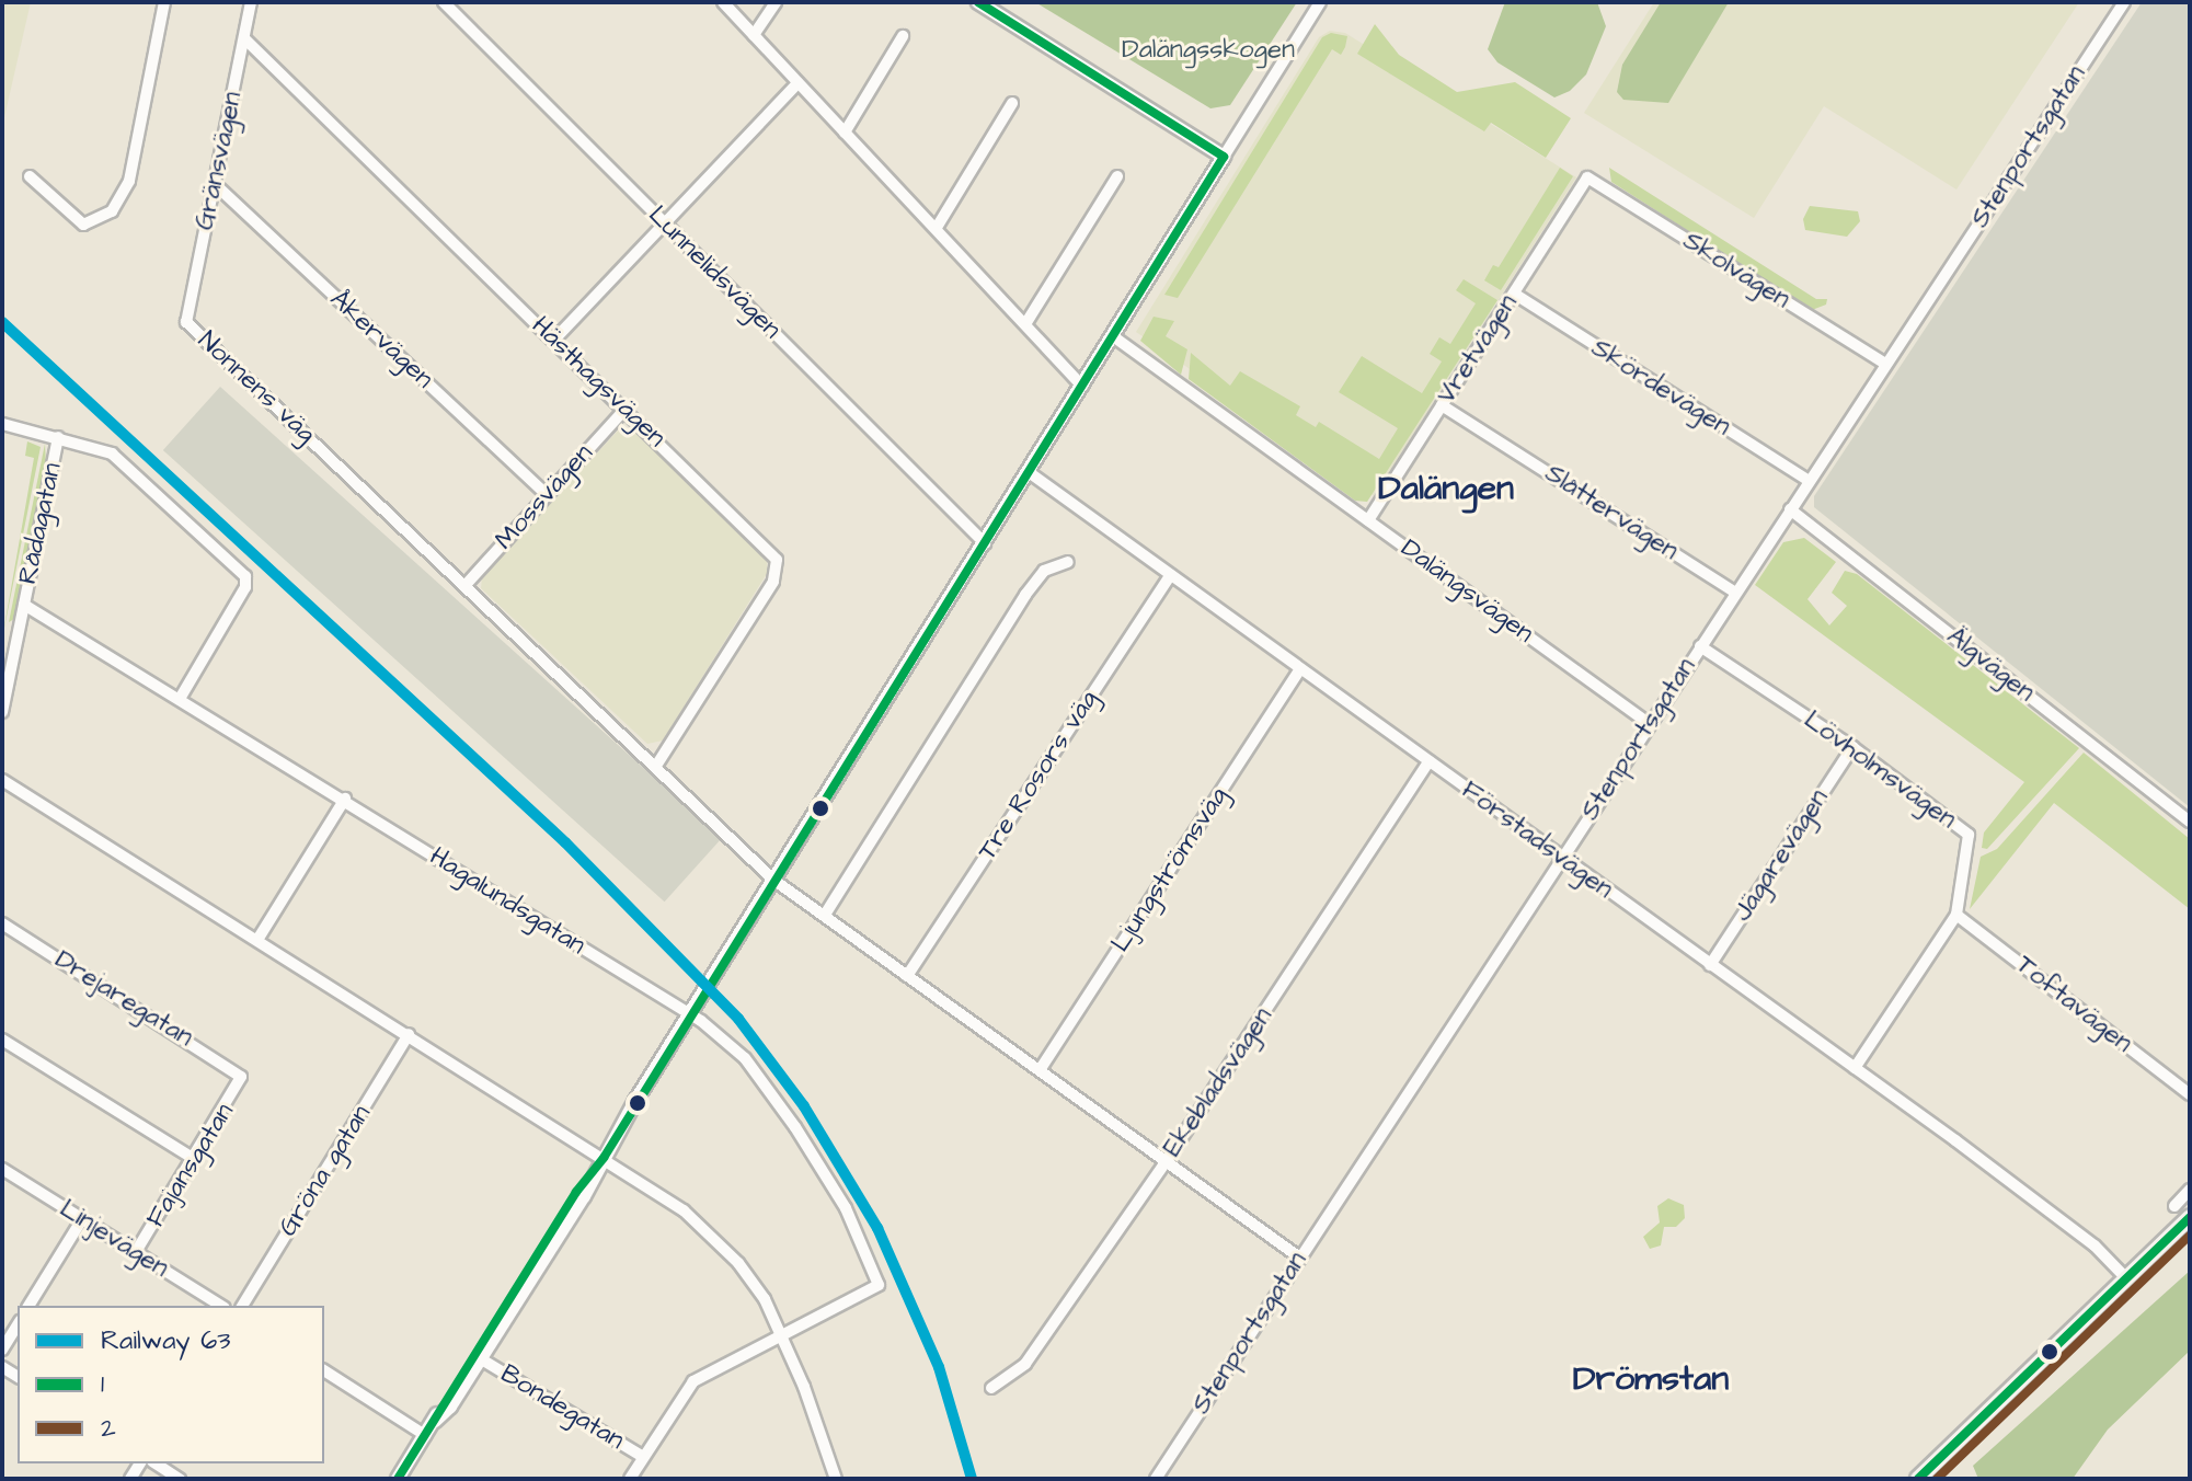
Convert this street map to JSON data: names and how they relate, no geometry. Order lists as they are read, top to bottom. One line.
{"streets":{"street":["Stenportsgatan","Gränsvägen","Skolvägen","Lunnelidsvägen","Åkervägen","Vretvägen","Hästhagsvägen","Nonnens väg","Skördevägen","Mossvägen","Slåttervägen","Rådagatan","Dalängsvägen","Älgvägen","Lövholmsvägen","Tre Rosors väg","Förstadsvägen","Jägarevägen","Ljungströmsväg","Hagalundsgatan","Drejaregatan","Toftavägen","Ekebladsvägen","Fajansgatan","Gröna gatan","Linjevägen","Bondegatan"]},"crossings":[["Stenportsgatan","Skolvägen"],["Stenportsgatan","Nonnens väg"],["Stenportsgatan","Skördevägen"],["Stenportsgatan","Slåttervägen"],["Stenportsgatan","Dalängsvägen"],["Stenportsgatan","Älgvägen"],["Stenportsgatan","Lövholmsvägen"],["Stenportsgatan","Förstadsvägen"],["Gränsvägen","Åkervägen"],["Gränsvägen","Hästhagsvägen"],["Gränsvägen","Nonnens väg"],["Skolvägen","Vretvägen"],["Åkervägen","Mossvägen"],["Vretvägen","Skördevägen"],["Vretvägen","Slåttervägen"],["Vretvägen","Dalängsvägen"],["Hästhagsvägen","Nonnens väg"],["Hästhagsvägen","Mossvägen"],["Nonnens väg","Mossvägen"],["Nonnens väg","Tre Rosors väg"],["Nonnens väg","Ljungströmsväg"],["Nonnens väg","Ekebladsvägen"],["Rådagatan","Hagalundsgatan"],["Lövholmsvägen","Förstadsvägen"],["Lövholmsvägen","Jägarevägen"],["Lövholmsvägen","Toftavägen"],["Tre Rosors väg","Förstadsvägen"],["Förstadsvägen","Jägarevägen"],["Förstadsvägen","Ljungströmsväg"],["Förstadsvägen","Ekebladsvägen"],["Drejaregatan","Fajansgatan"],["Fajansgatan","Linjevägen"]],"districts":["Dalängen","Drömstan"],"parks":["Dalängsskogen"],"lines":["transit line 1","rail line 63","transit line 2"],"legend":["Railway 63","1","2"]}
